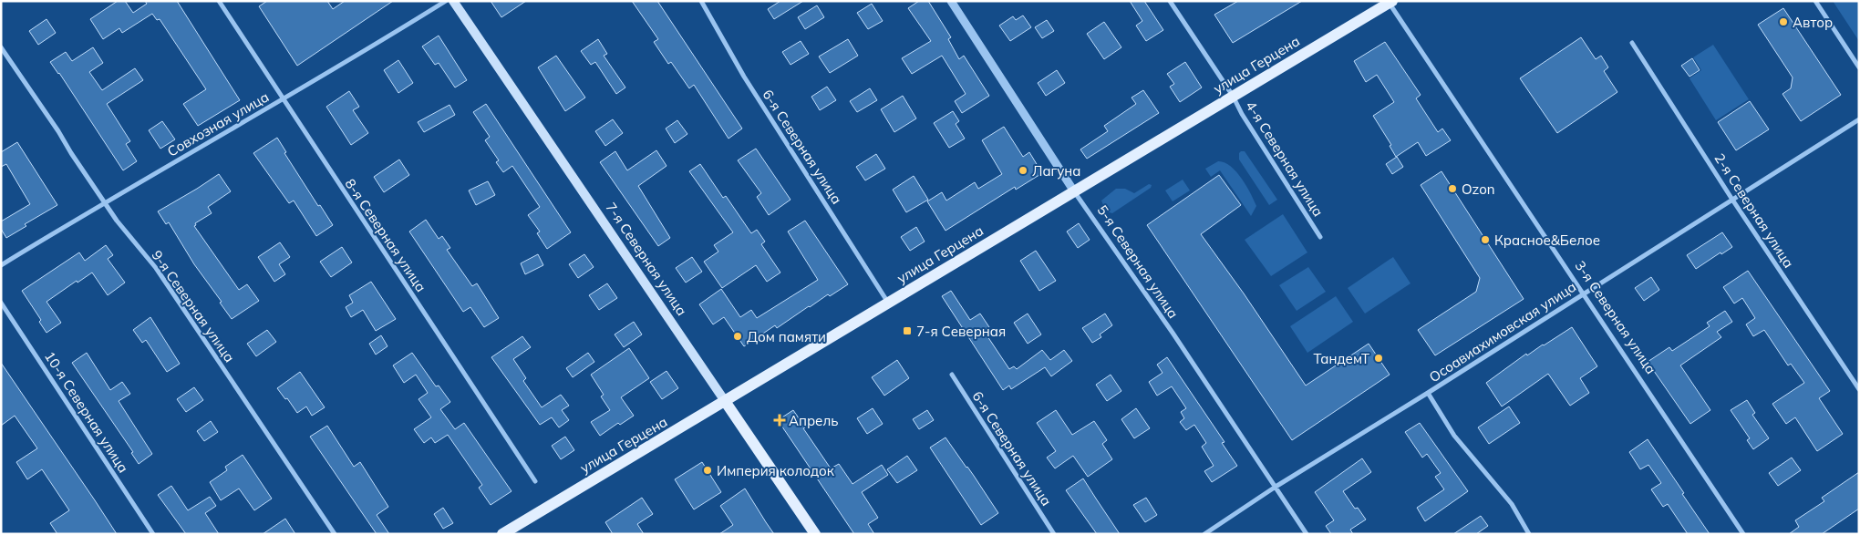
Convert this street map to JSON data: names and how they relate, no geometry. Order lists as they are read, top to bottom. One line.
{"streets":{"main road":["улица Герцена","7-я Северная улица"],"street":["Совхозная улица","6-я Северная улица","4-я Северная улица","2-я Северная улица","8-я Северная улица","5-я Северная улица","9-я Северная улица","3-я Северная улица","Осоавиахимовская улица","10-я Северная улица"]},"crossings":[["улица Герцена","6-я Северная улица"],["улица Герцена","4-я Северная улица"],["улица Герцена","7-я Северная улица"],["улица Герцена","5-я Северная улица"],["улица Герцена","3-я Северная улица"],["Совхозная улица","8-я Северная улица"],["Совхозная улица","9-я Северная улица"],["2-я Северная улица","Осоавиахимовская улица"],["5-я Северная улица","Осоавиахимовская улица"],["3-я Северная улица","Осоавиахимовская улица"]],"places":{"other":["Автор","Лагуна","Ozon","Красное&Белое","Дом памяти","ТандемТ","Империя колодок"],"transit":["7-я Северная"],"health":["Апрель"]}}
